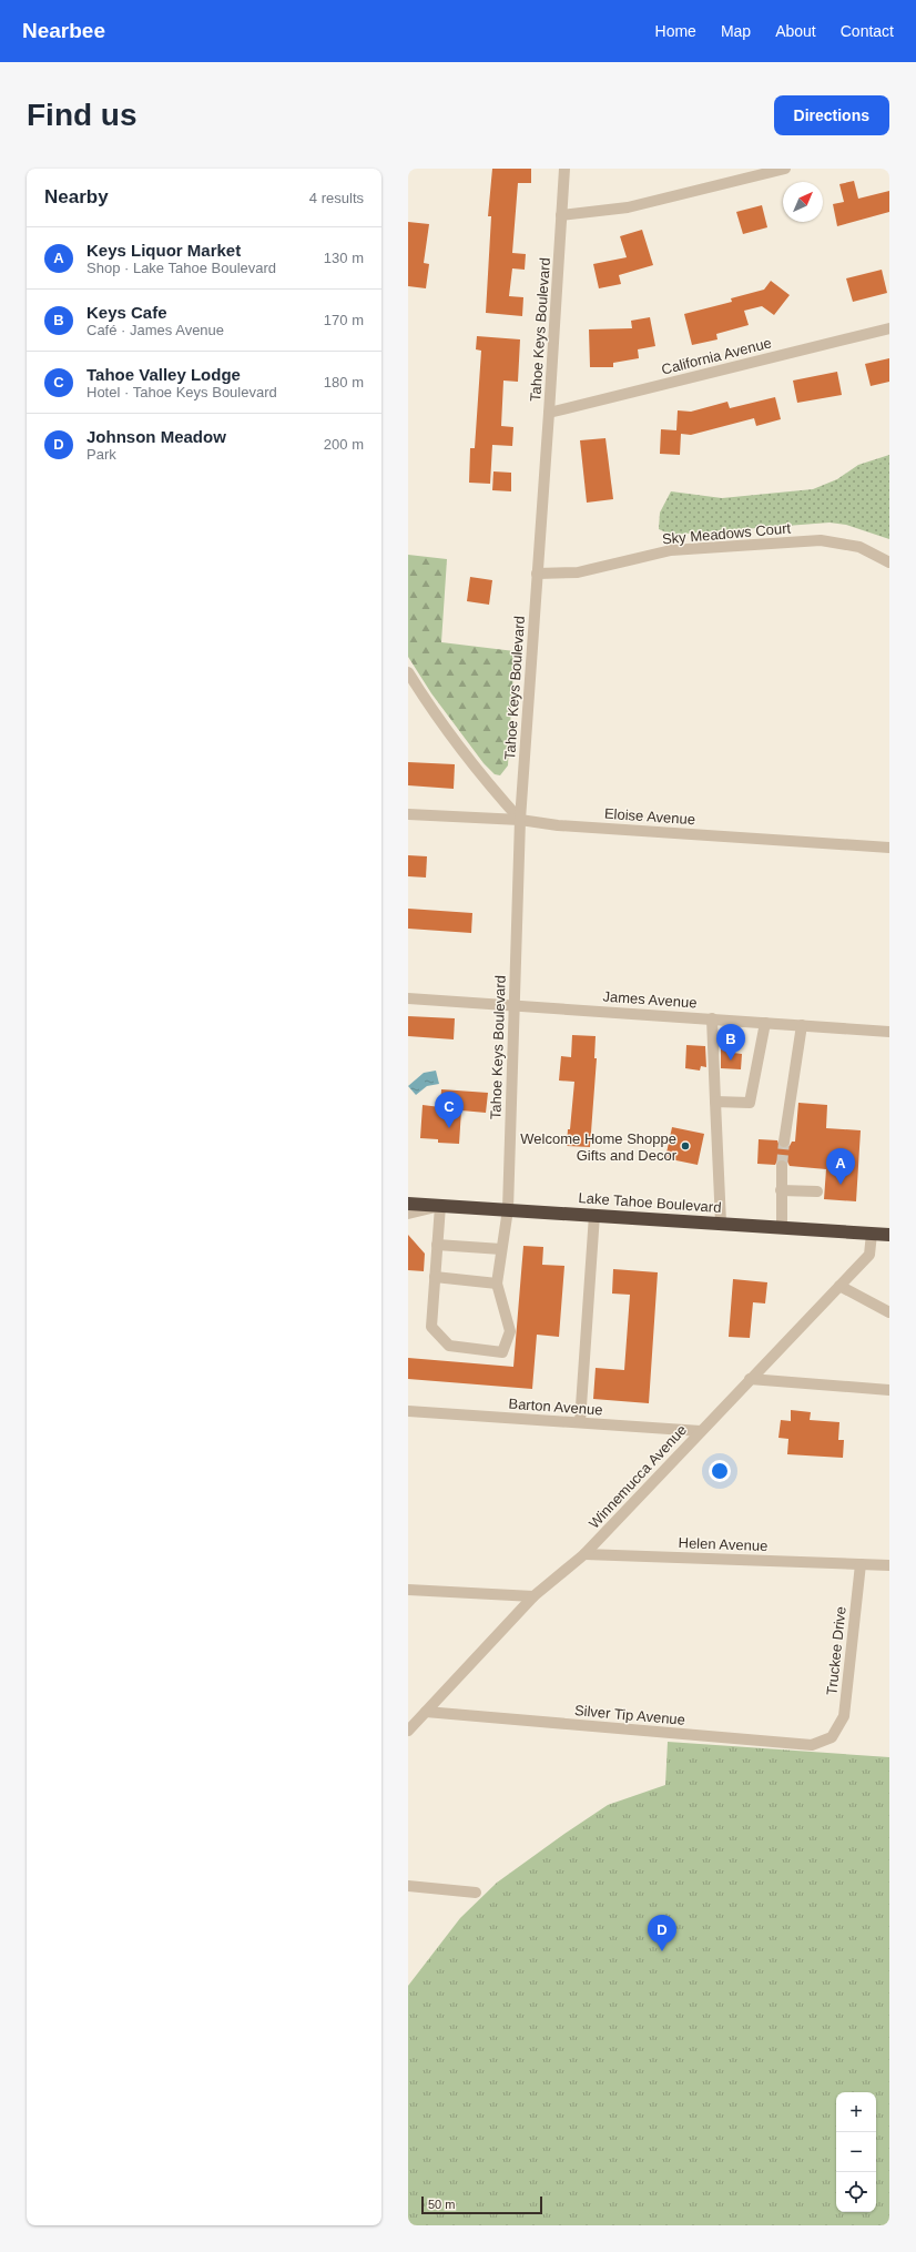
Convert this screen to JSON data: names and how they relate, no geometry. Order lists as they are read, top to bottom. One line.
{"streets":{"highway":["Lake Tahoe Boulevard"],"street":["Tahoe Keys Boulevard","California Avenue","Sky Meadows Court","Eloise Avenue","James Avenue","Barton Avenue","Winnemucca Avenue","Helen Avenue","Truckee Drive","Silver Tip Avenue"]},"crossings":[["Tahoe Keys Boulevard","California Avenue"],["Tahoe Keys Boulevard","Sky Meadows Court"],["Tahoe Keys Boulevard","Eloise Avenue"],["Tahoe Keys Boulevard","James Avenue"],["Tahoe Keys Boulevard","Lake Tahoe Boulevard"],["Lake Tahoe Boulevard","Winnemucca Avenue"],["Barton Avenue","Winnemucca Avenue"],["Winnemucca Avenue","Helen Avenue"],["Winnemucca Avenue","Silver Tip Avenue"],["Helen Avenue","Truckee Drive"],["Truckee Drive","Silver Tip Avenue"]],"places":["Welcome Home Shoppe Gifts and Decor"],"scale_bar":"50 m","north":"top right","page":{"header":"Nearbee","nav":["Home","Map","About","Contact"],"buttons":"Directions","title":"Find us","heading":["Nearby","4 results"],"list":[{"mark":"A","name":"Keys Liquor Market","note":"Shop · Lake Tahoe Boulevard","value":"130 m"},{"mark":"B","name":"Keys Cafe","note":"Café · James Avenue","value":"170 m"},{"mark":"C","name":"Tahoe Valley Lodge","note":"Hotel · Tahoe Keys Boulevard","value":"180 m"},{"mark":"D","name":"Johnson Meadow","note":"Park","value":"200 m"}],"pins":["B","C","A","D"],"map_buttons":["+","−"],"scale":"50 m"}}
